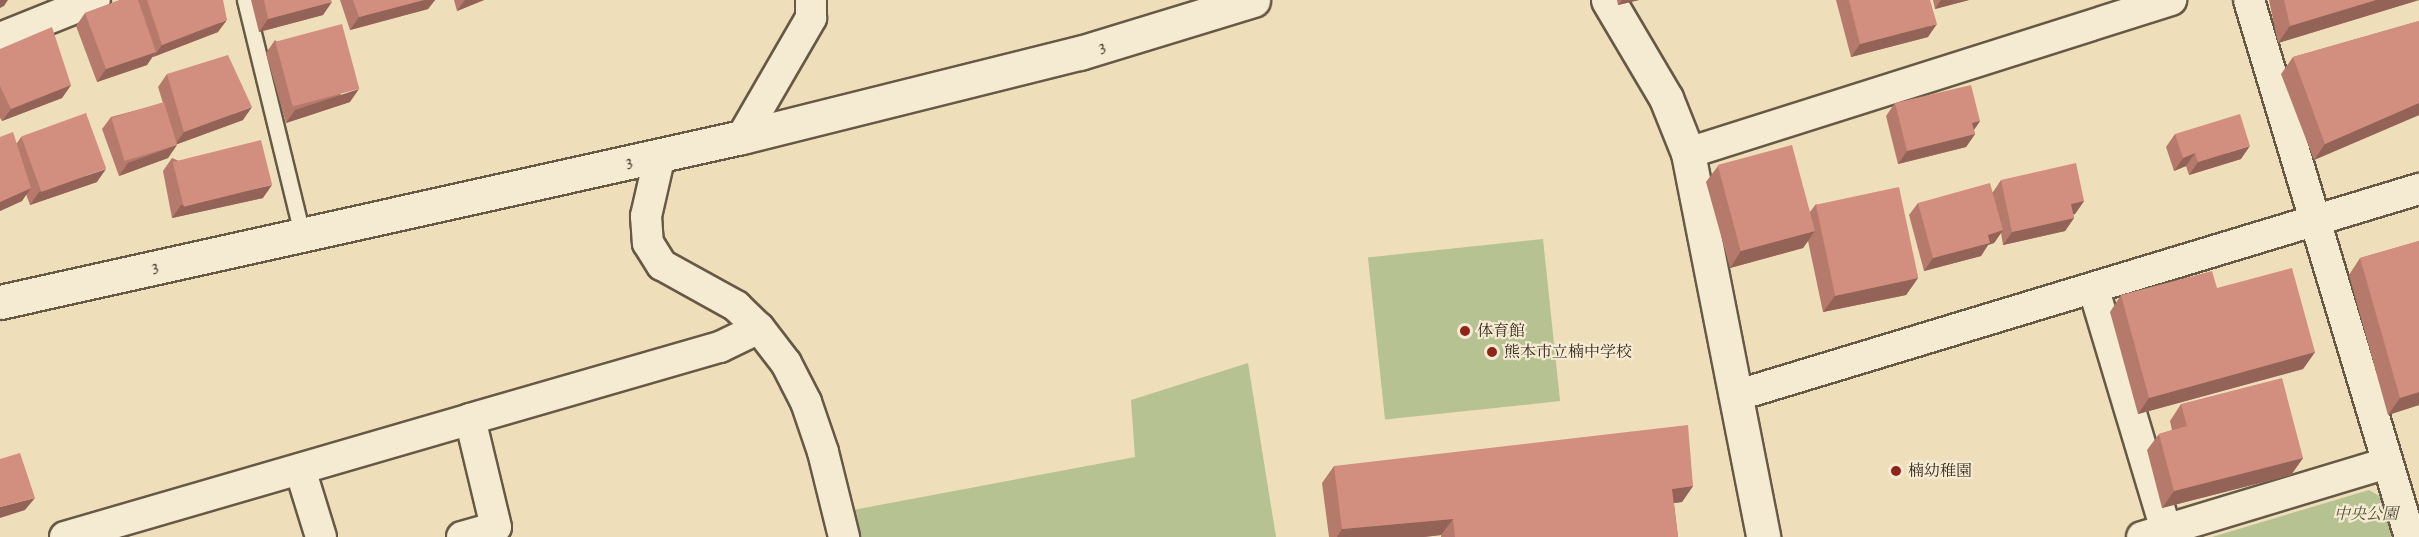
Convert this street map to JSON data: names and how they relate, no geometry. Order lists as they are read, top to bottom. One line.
{"streets":{"street":["3"]},"parks":["中央公園"],"places":["体育館","熊本市立楠中学校","楠幼稚園"]}
